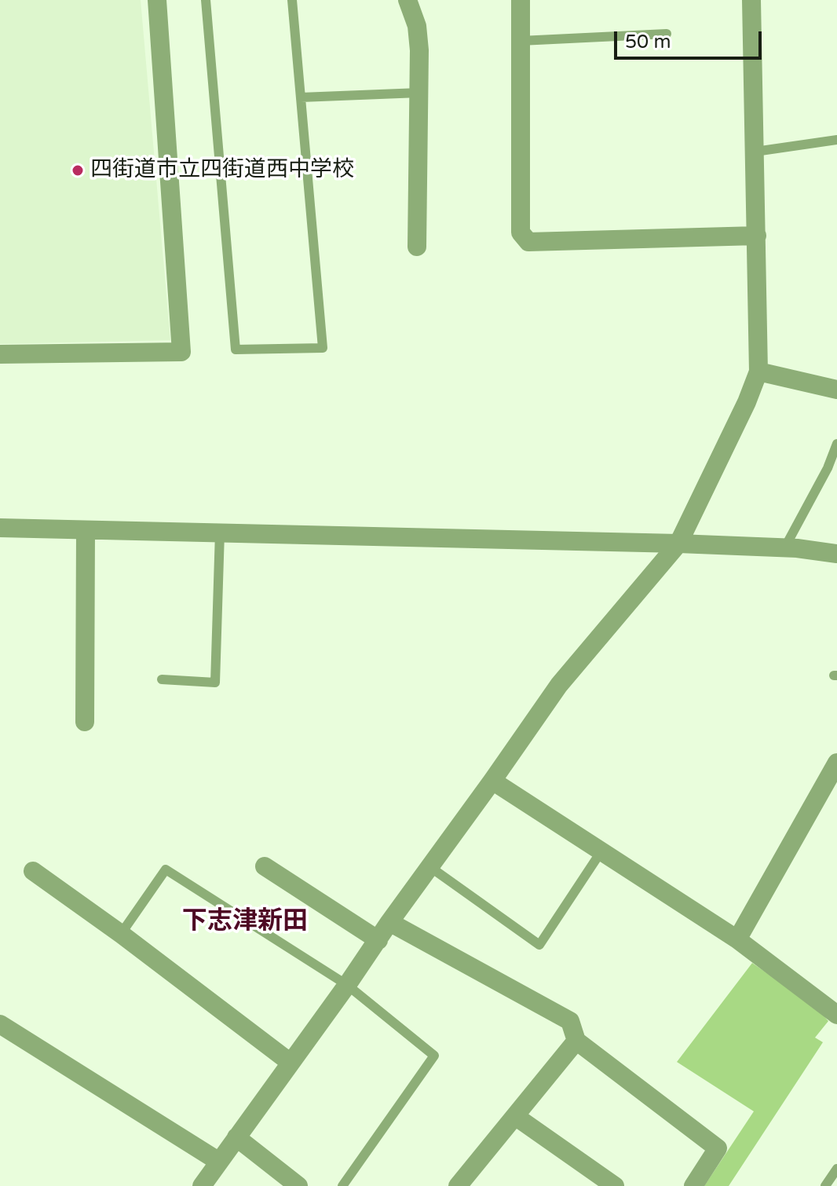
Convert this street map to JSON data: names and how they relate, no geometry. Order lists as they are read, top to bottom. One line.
{"districts":["下志津新田"],"places":["四街道市立四街道西中学校"],"scale_bar":"50 m"}
